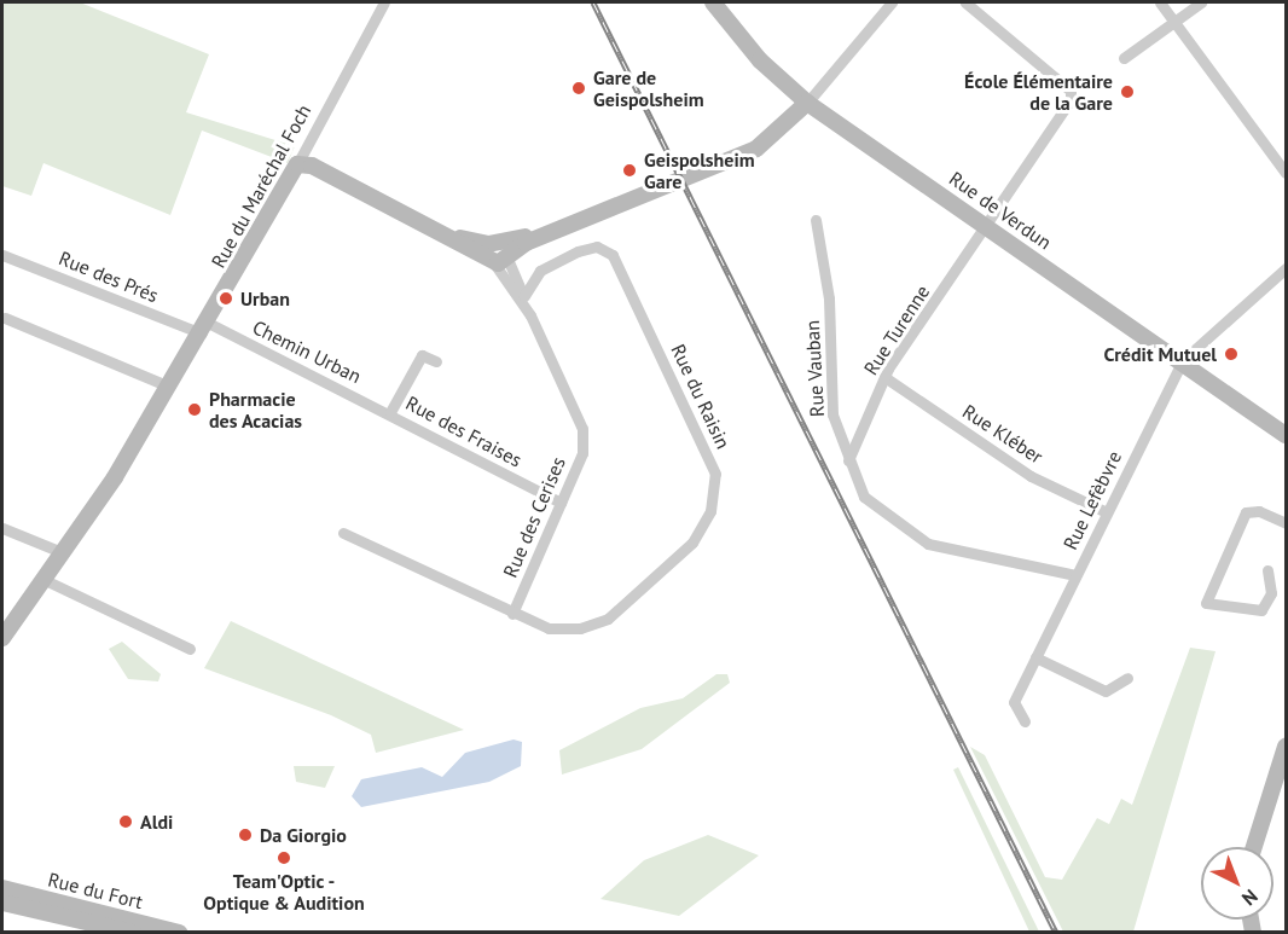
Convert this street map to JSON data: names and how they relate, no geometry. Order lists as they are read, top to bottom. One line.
{"streets":{"main road":["Rue du Maréchal Foch","Rue de Verdun","Rue du Fort"],"street":["Rue des Prés","Rue Turenne","Chemin Urban","Rue Vauban","Rue du Raisin","Rue des Fraises","Rue Kléber","Rue Lefèbvre","Rue des Cerises"]},"crossings":[["Rue du Maréchal Foch","Rue des Prés"],["Rue du Maréchal Foch","Chemin Urban"],["Rue de Verdun","Rue Turenne"],["Rue de Verdun","Rue Lefèbvre"],["Rue des Prés","Chemin Urban"],["Rue Turenne","Rue Vauban"],["Rue Turenne","Rue Kléber"],["Chemin Urban","Rue des Fraises"],["Rue Vauban","Rue Lefèbvre"],["Rue du Raisin","Rue des Cerises"],["Rue des Fraises","Rue des Cerises"],["Rue Kléber","Rue Lefèbvre"]],"places":["Gare de Geispolsheim","École Élémentaire de la Gare","Geispolsheim Gare","Urban","Crédit Mutuel","Pharmacie des Acacias","Aldi","Da Giorgio","Team'Optic - Optique & Audition"],"north":"bottom right"}
